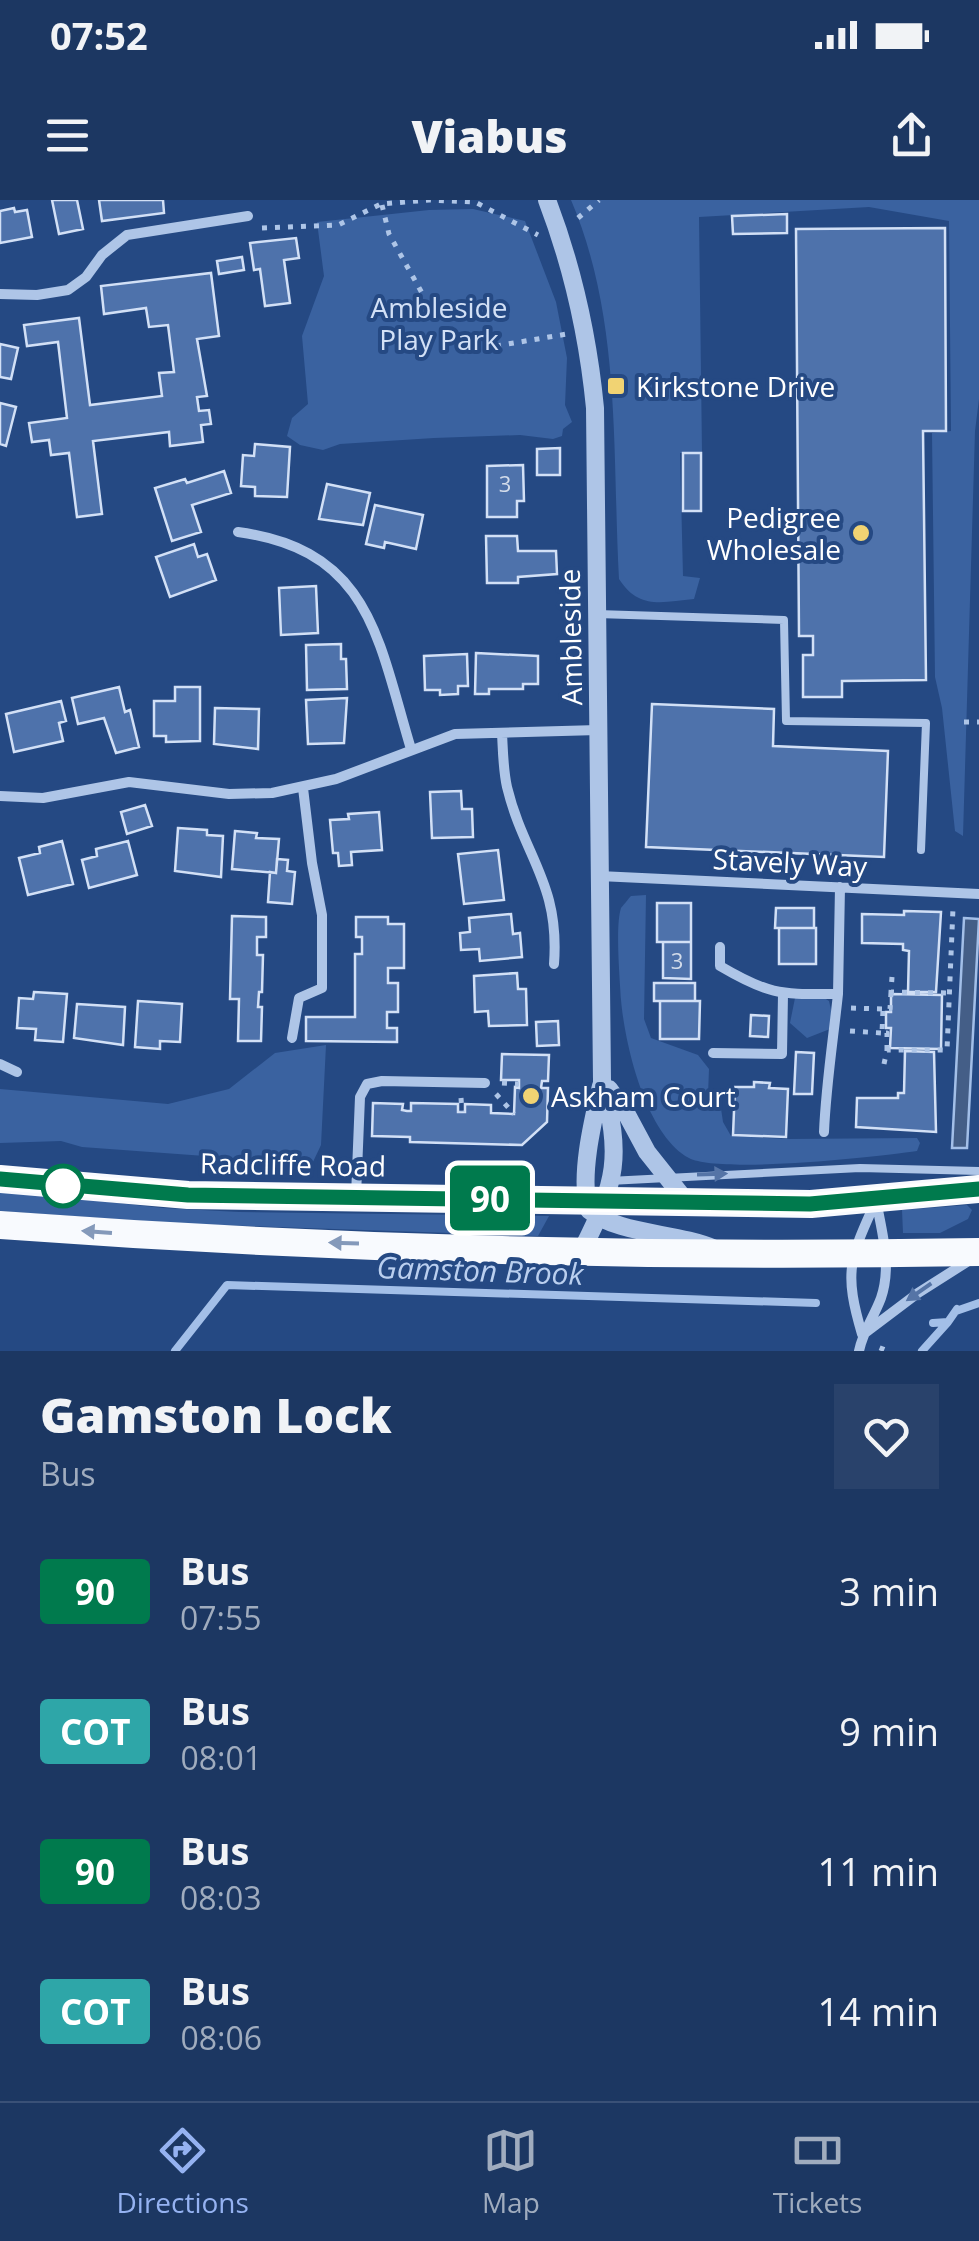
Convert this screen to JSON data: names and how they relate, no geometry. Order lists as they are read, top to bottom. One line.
{"streets":{"highway":["Radcliffe Road"],"street":["Ambleside","Stavely Way"]},"crossings":[["Ambleside","Stavely Way"],["Ambleside","Radcliffe Road"]],"water":["Gamston Brook"],"parks":["Ambleside Play Park"],"places":{"transit":["Kirkstone Drive"],"other":["Pedigree Wholesale","Askham Court"]},"lines":["bus line 90"],"house_numbers":["3","3"],"page":{"status":"07:52","header":"Viabus","on_map":"90","heading":["Gamston Lock","Bus"],"list":[{"mark":"90","name":"Bus","note":"07:55","value":"3 min"},{"mark":"COT","name":"Bus","note":"08:01","value":"9 min"},{"mark":"90","name":"Bus","note":"08:03","value":"11 min"},{"mark":"COT","name":"Bus","note":"08:06","value":"14 min"}],"tabs":["Directions","Map","Tickets"]}}
